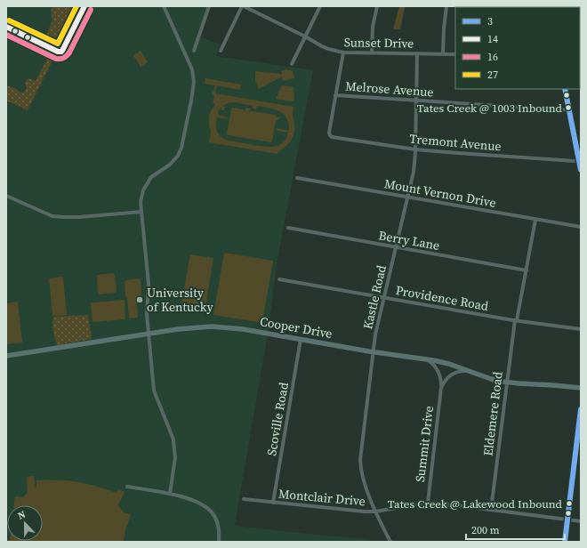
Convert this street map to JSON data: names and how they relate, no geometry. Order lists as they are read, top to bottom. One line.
{"streets":{"main road":["Cooper Drive"],"street":["Sunset Drive","Melrose Avenue","Tremont Avenue","Mount Vernon Drive","Berry Lane","Kastle Road","Providence Road","Eldemere Road","Scoville Road","Summit Drive","Montclair Drive"]},"crossings":[["Sunset Drive","Kastle Road"],["Melrose Avenue","Tremont Avenue"],["Melrose Avenue","Kastle Road"],["Tremont Avenue","Kastle Road"],["Mount Vernon Drive","Kastle Road"],["Mount Vernon Drive","Eldemere Road"],["Berry Lane","Kastle Road"],["Berry Lane","Eldemere Road"],["Kastle Road","Providence Road"],["Kastle Road","Cooper Drive"],["Kastle Road","Montclair Drive"],["Providence Road","Eldemere Road"],["Cooper Drive","Eldemere Road"],["Cooper Drive","Scoville Road"],["Cooper Drive","Summit Drive"],["Eldemere Road","Montclair Drive"],["Scoville Road","Montclair Drive"],["Summit Drive","Montclair Drive"]],"places":["Tates Creek @ 1003 Inbound","University of Kentucky","Tates Creek @ Lakewood Inbound"],"lines":["transit line 14","transit line 27","transit line 16","transit line 3"],"legend":["3","14","16","27"],"scale_bar":"200 m","north":"top"}
